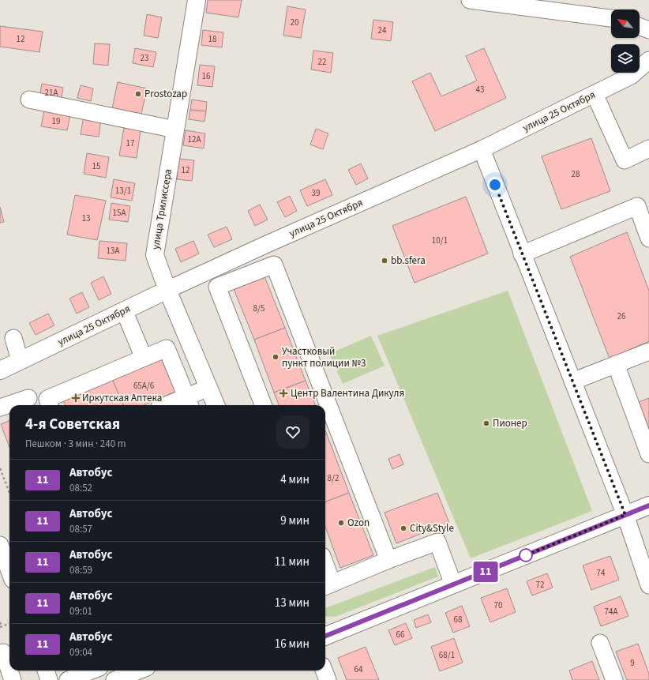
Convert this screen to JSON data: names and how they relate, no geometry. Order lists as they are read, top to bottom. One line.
{"streets":{"main road":["улица 25 Октября","улица Трилиссера"]},"crossings":[["улица 25 Октября","улица Трилиссера"]],"places":{"other":["Prostozap","bb.sfera","Участковый пункт полиции №3","Пионер","Ozon","City&Style"],"health":["Центр Валентина Дикуля","Иркутская Аптека"]},"lines":["bus line 11"],"house_numbers":["20","24","12","18","23","22","16","43","21А","19","12А","17","15","12","28","13/1","39","15А","13","10/1","13А","8/5","26","65А/6","8/2","74","72","70","74А","68","66","68/1","9","64"],"north":"top left","page":{"on_map":"11","heading":["4-я Советская","Пешком · 3 мин · 240 m"],"list":[{"mark":"11","name":"Автобус","note":"08:52","value":"4 мин"},{"mark":"11","name":"Автобус","note":"08:57","value":"9 мин"},{"mark":"11","name":"Автобус","note":"08:59","value":"11 мин"},{"mark":"11","name":"Автобус","note":"09:01","value":"13 мин"},{"mark":"11","name":"Автобус","note":"09:04","value":"16 мин"}]}}
